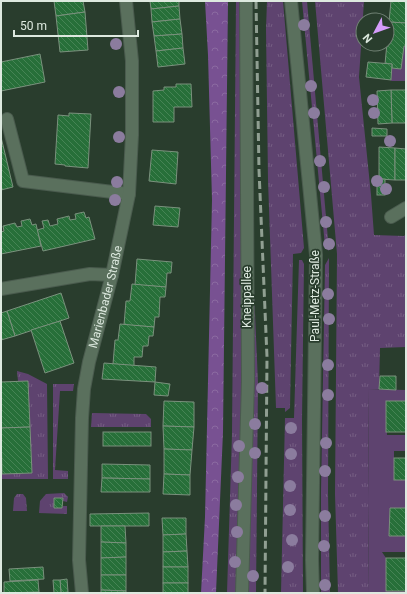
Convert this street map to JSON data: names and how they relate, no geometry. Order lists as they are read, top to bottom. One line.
{"streets":{"street":["Paul-Metz-Straße","Marienbader Straße","Kneippallee"]},"scale_bar":"50 m","north":"bottom left"}
